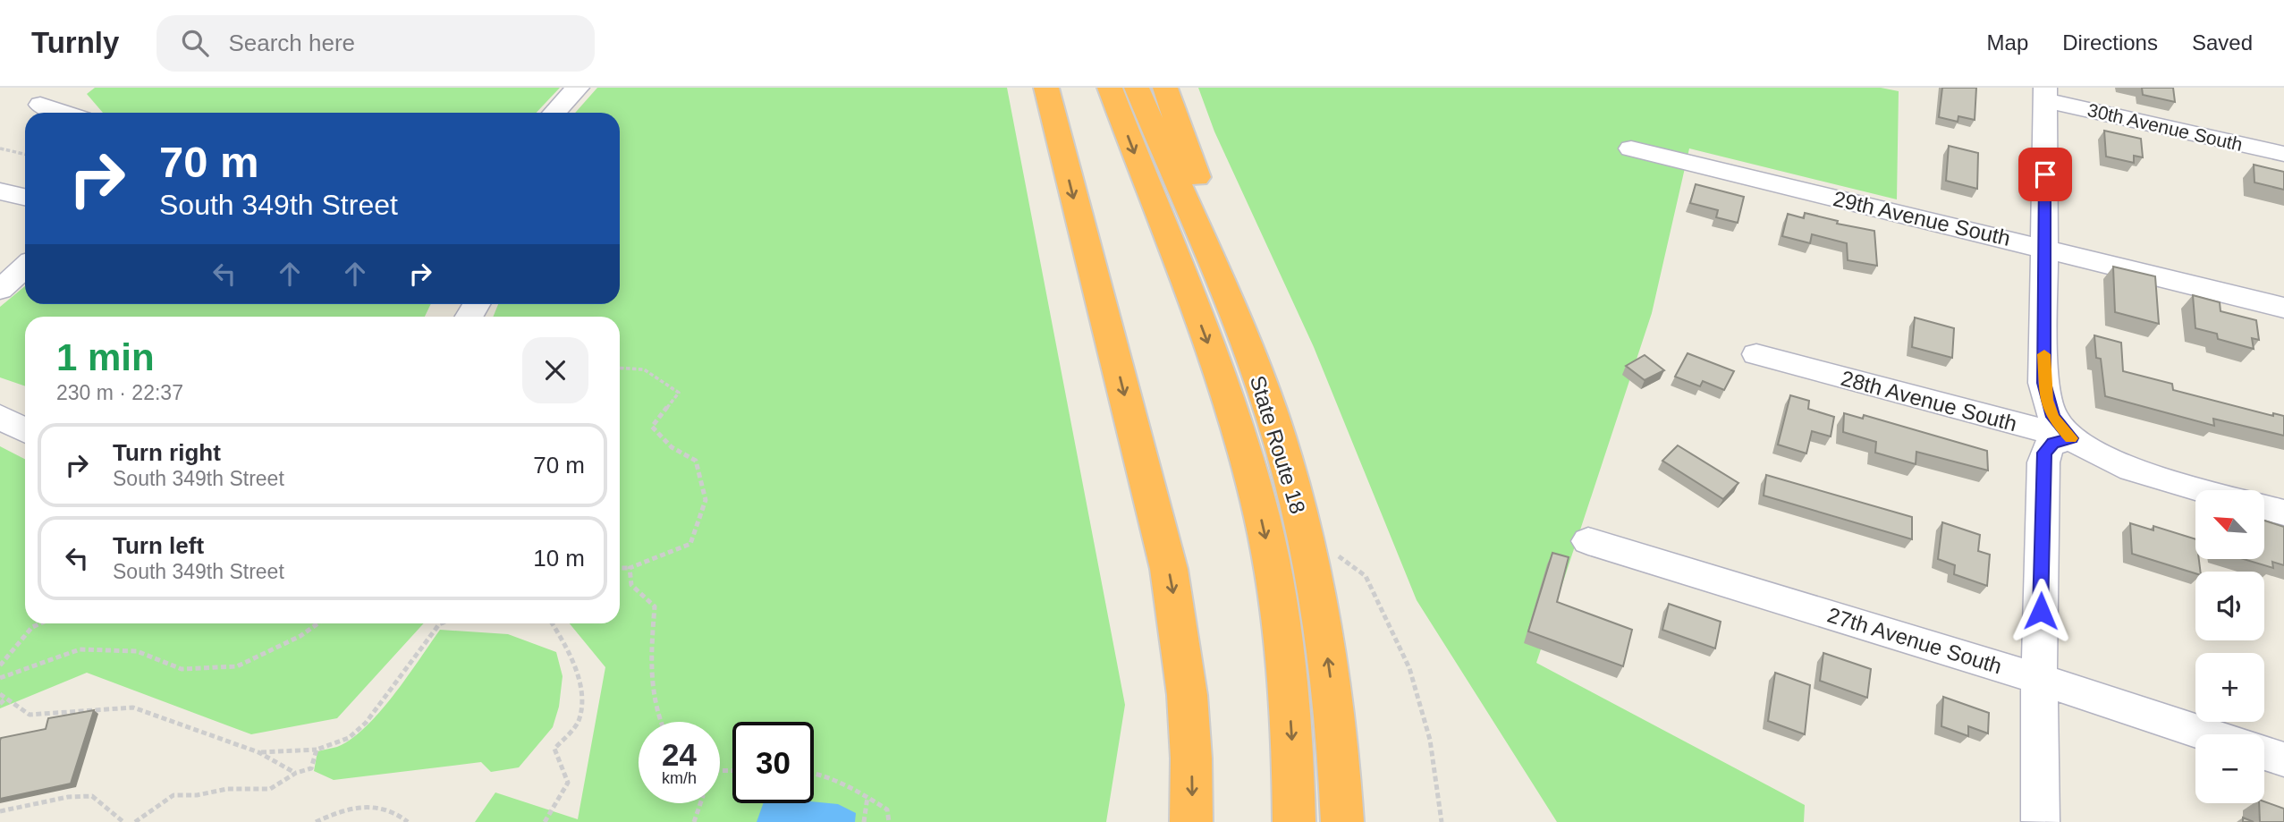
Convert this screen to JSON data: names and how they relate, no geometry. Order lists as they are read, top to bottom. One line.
{"streets":{"highway":["State Route 18"],"street":["30th Avenue South","29th Avenue South","28th Avenue South","27th Avenue South"]},"north":"top left","page":{"header":"Turnly","search":"Search here","nav":["Map","Directions","Saved"],"turn":["70 m","South 349th Street"],"heading":["1 min","230 m · 22:37"],"list":[{"name":"Turn right","note":"South 349th Street","value":"70 m"},{"name":"Turn left","note":"South 349th Street","value":"10 m"}],"map_buttons":["+","−"],"speed":"24 km/h","limit":"30"}}
